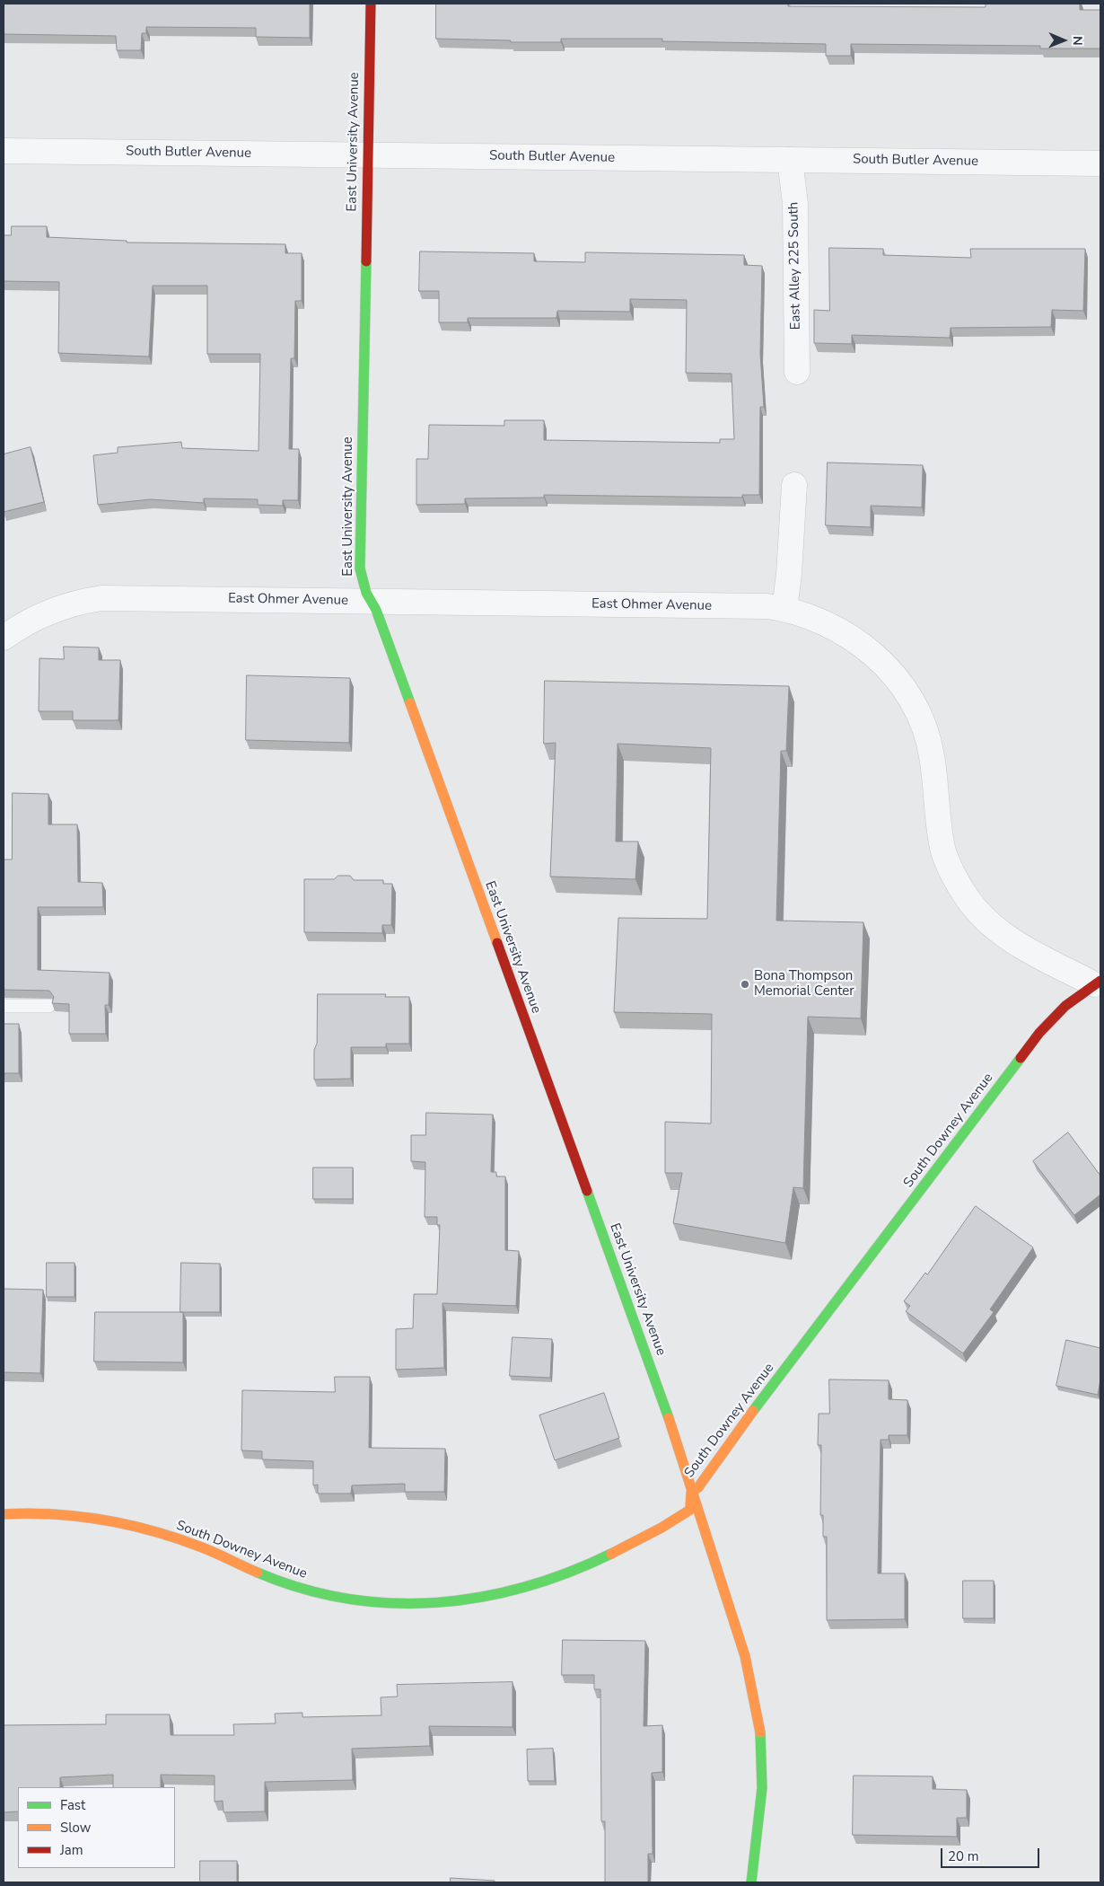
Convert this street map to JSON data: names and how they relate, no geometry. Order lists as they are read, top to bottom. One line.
{"streets":{"street":["East University Avenue","South Butler Avenue","East Alley 225 South","East Ohmer Avenue","South Downey Avenue"]},"crossings":[["East University Avenue","South Butler Avenue"],["East University Avenue","East Ohmer Avenue"],["East University Avenue","South Downey Avenue"],["South Butler Avenue","East Alley 225 South"],["East Ohmer Avenue","South Downey Avenue"]],"places":["Bona Thompson Memorial Center"],"legend":["Fast","Slow","Jam"],"scale_bar":"20 m","north":"right"}
